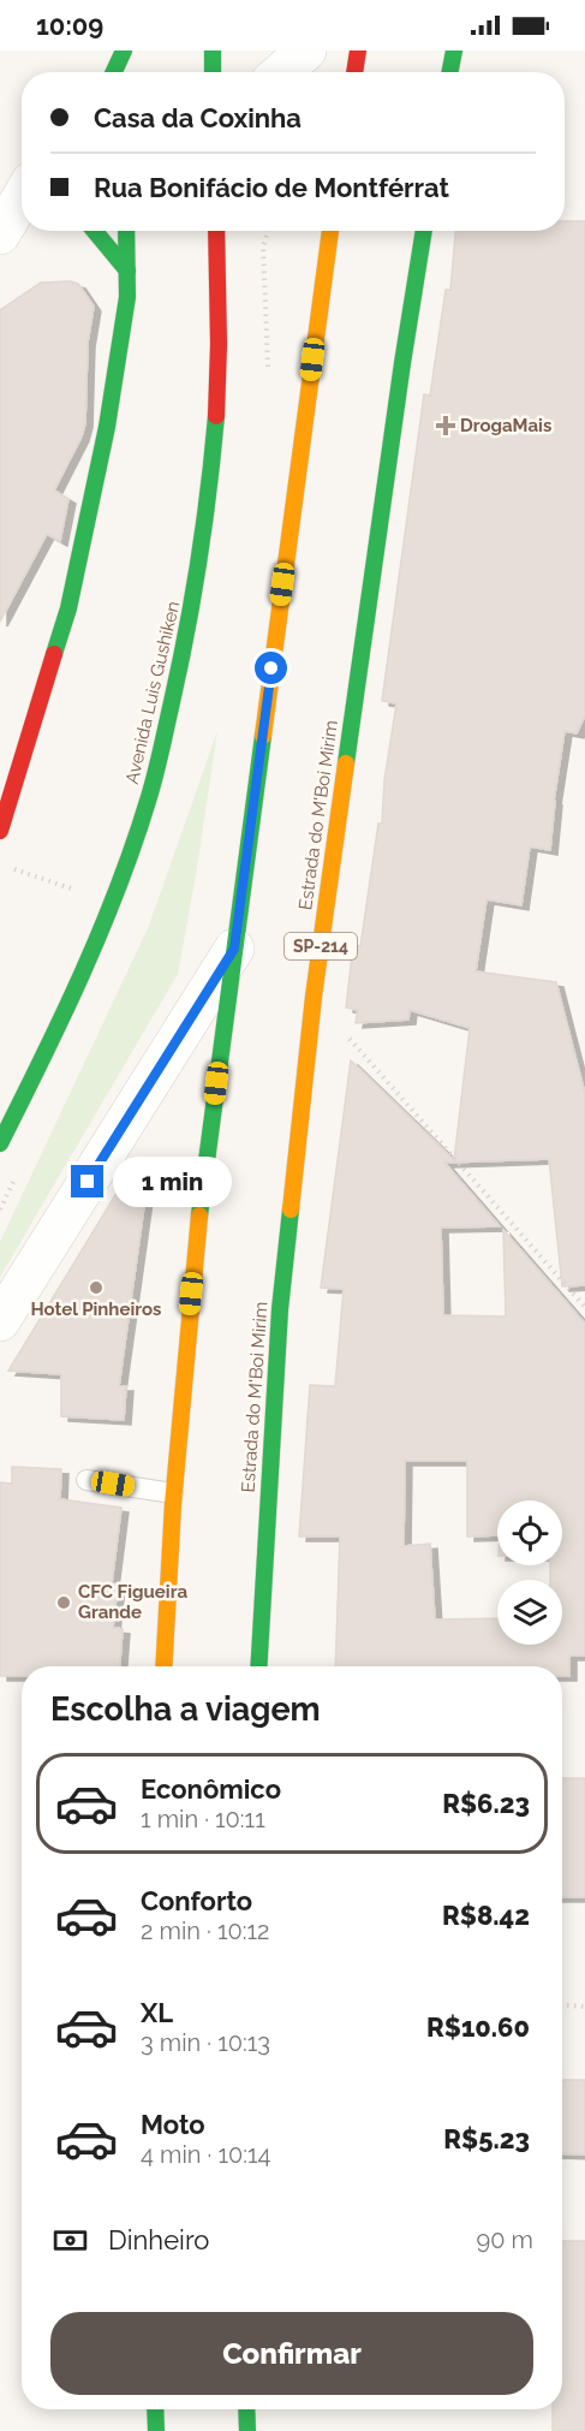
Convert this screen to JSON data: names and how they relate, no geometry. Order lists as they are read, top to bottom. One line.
{"streets":{"main road":["Avenida Luis Gushiken","Estrada do M'Boi Mirim","SP-214"]},"places":{"health":["DrogaMais"],"other":["Hotel Pinheiros","CFC Figueira Grande"]},"page":{"status":"10:09","banner":["Casa da Coxinha","Rua Bonifácio de Montférrat"],"bubble":"1 min","heading":"Escolha a viagem","list":[{"name":"Econômico","note":"1 min · 10:11","value":"R$6.23"},{"name":"Conforto","note":"2 min · 10:12","value":"R$8.42"},{"name":"XL","note":"3 min · 10:13","value":"R$10.60"},{"name":"Moto","note":"4 min · 10:14","value":"R$5.23"}],"pay":["Dinheiro","90 m"],"buttons":"Confirmar"}}
